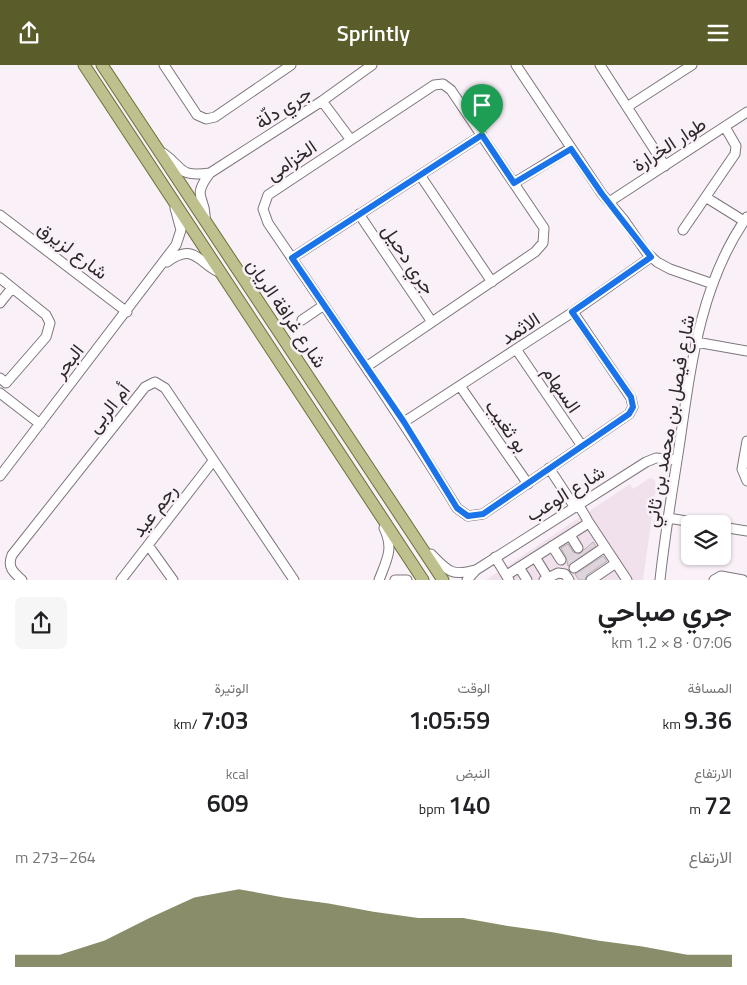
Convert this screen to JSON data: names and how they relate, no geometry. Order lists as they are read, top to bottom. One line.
{"streets":{"main road":["شارع غرافة الريان"],"street":["جري دلّة","طوار الخرارة","الخزامى","شارع لزيرق","جري دحيل","الاثمد","البحر","السهام","أم الربى","شارع فيصل بن محمد بن ثاني","بو ثغيب","شارع الوعب","رجم عيد"]},"crossings":[["الخزامى","جري دحيل"],["الخزامى","الاثمد"],["الخزامى","السهام"],["الخزامى","بو ثغيب"],["شارع لزيرق","البحر"],["شارع غرافة الريان","البحر"],["الاثمد","السهام"],["الاثمد","بو ثغيب"],["أم الربى","رجم عيد"],["شارع فيصل بن محمد بن ثاني","شارع الوعب"]],"page":{"header":"Sprintly","heading":["جري صباحي","07:06 · 8 × 1.2 km"],"stats":[["المسافة","9.36 km"],["الوقت","1:05:59"],["الوتيرة","7:03 /km"],["الارتفاع","72 m"],["النبض","140 bpm"],["kcal","609"]],"chart":["الارتفاع","264–273 m"]}}
